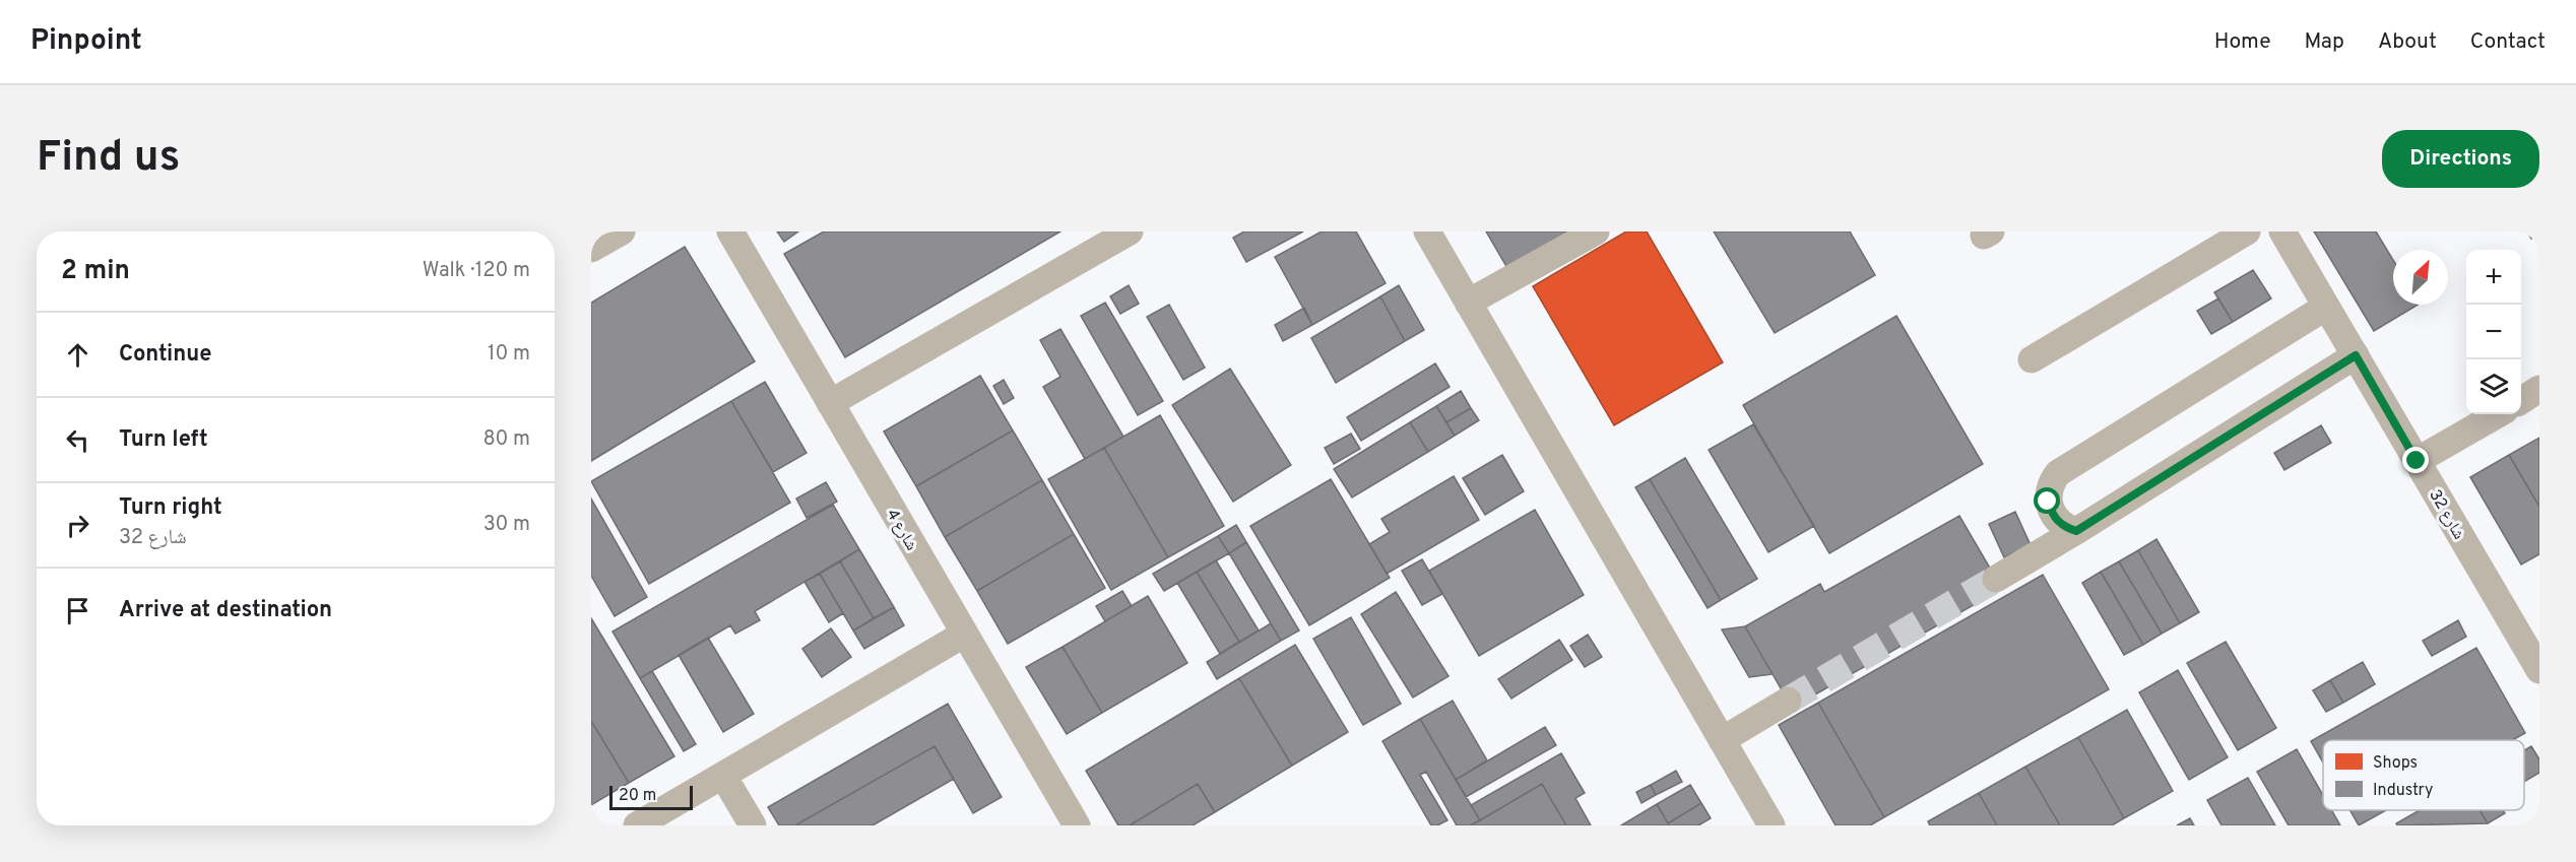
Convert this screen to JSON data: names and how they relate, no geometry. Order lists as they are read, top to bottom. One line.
{"streets":{"street":["شارع 32","شارع 4"]},"legend":["Shops","Industry"],"scale_bar":"20 m","north":"top right","page":{"header":"Pinpoint","nav":["Home","Map","About","Contact"],"buttons":"Directions","title":"Find us","heading":["2 min","Walk · 120 m"],"map_buttons":["+","−"],"list":[["Continue","10 m"],["Turn left","80 m"],["Turn right","شارع 32","30 m"],"Arrive at destination"],"scale":"20 m"}}
